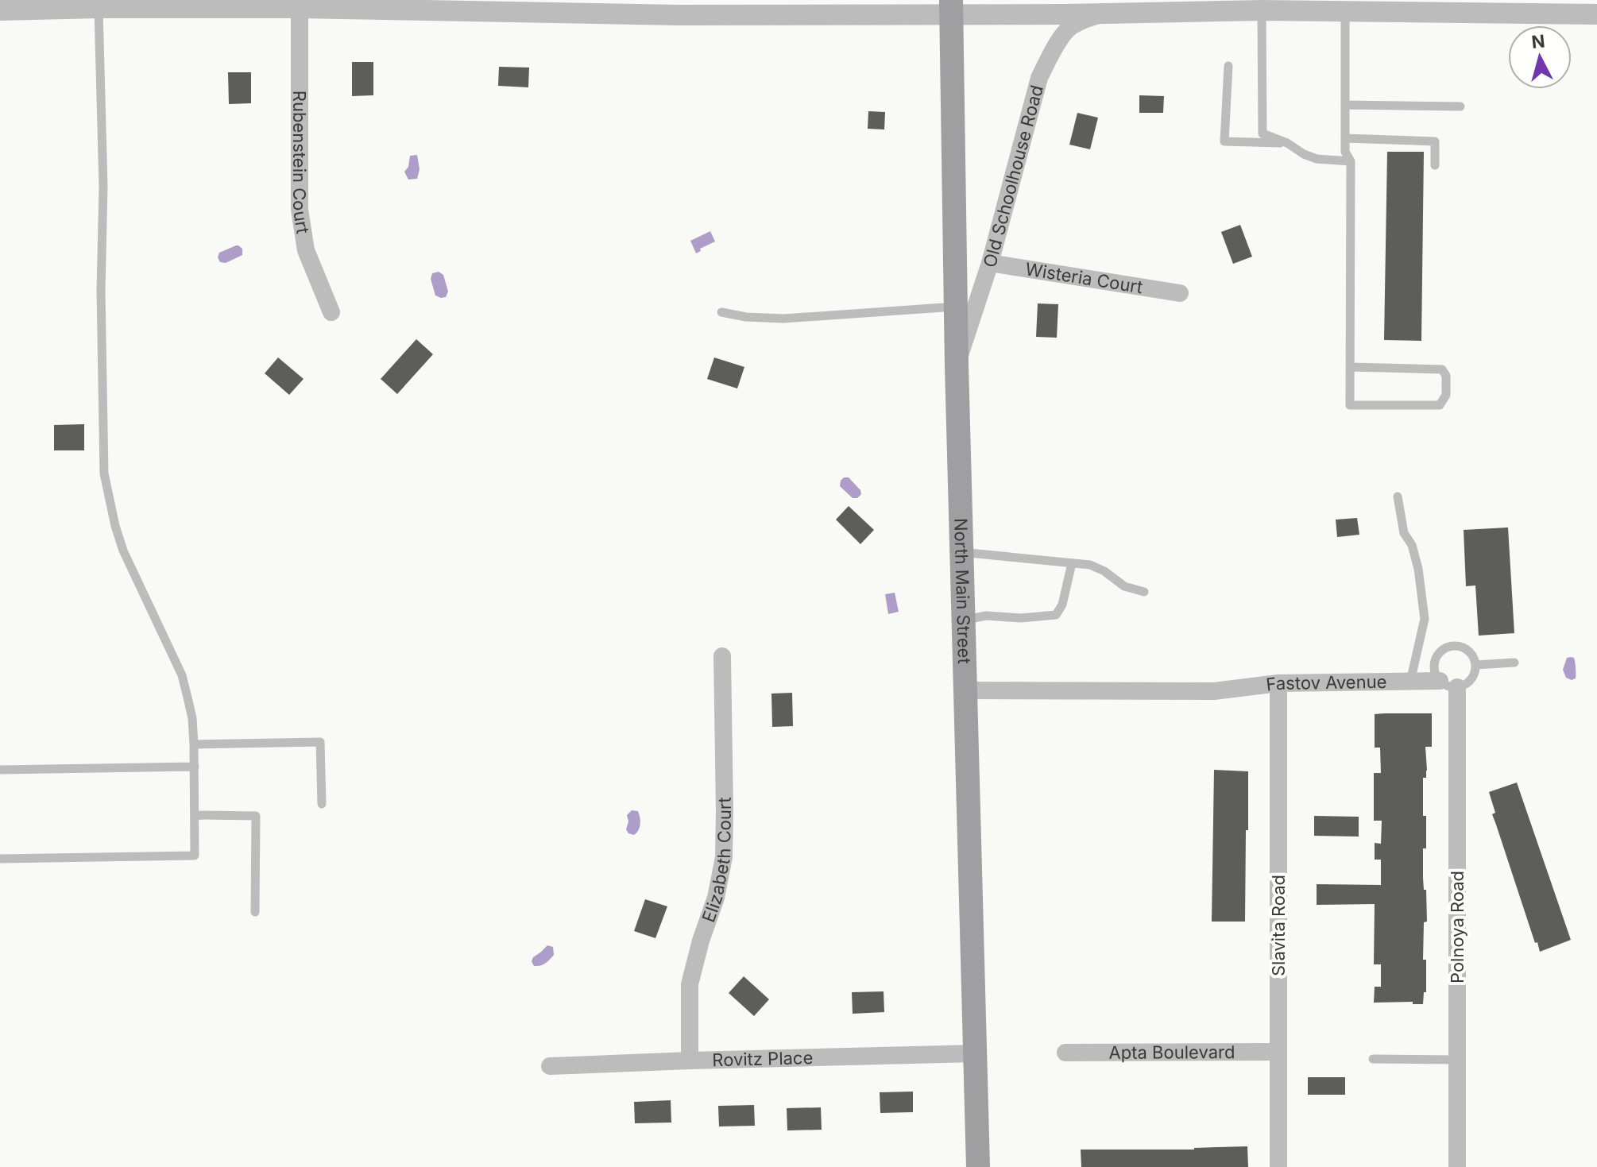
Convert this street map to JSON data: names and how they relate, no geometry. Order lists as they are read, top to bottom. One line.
{"streets":{"main road":["North Main Street"],"street":["Rubenstein Court","Old Schoolhouse Road","Wisteria Court","Fastov Avenue","Elizabeth Court","Slavita Road","Polnoya Road","Apta Boulevard","Rovitz Place"]},"crossings":[["Old Schoolhouse Road","Wisteria Court"],["Old Schoolhouse Road","North Main Street"],["North Main Street","Fastov Avenue"],["North Main Street","Rovitz Place"],["Fastov Avenue","Slavita Road"],["Fastov Avenue","Polnoya Road"],["Elizabeth Court","Rovitz Place"],["Slavita Road","Apta Boulevard"]],"north":"top"}
